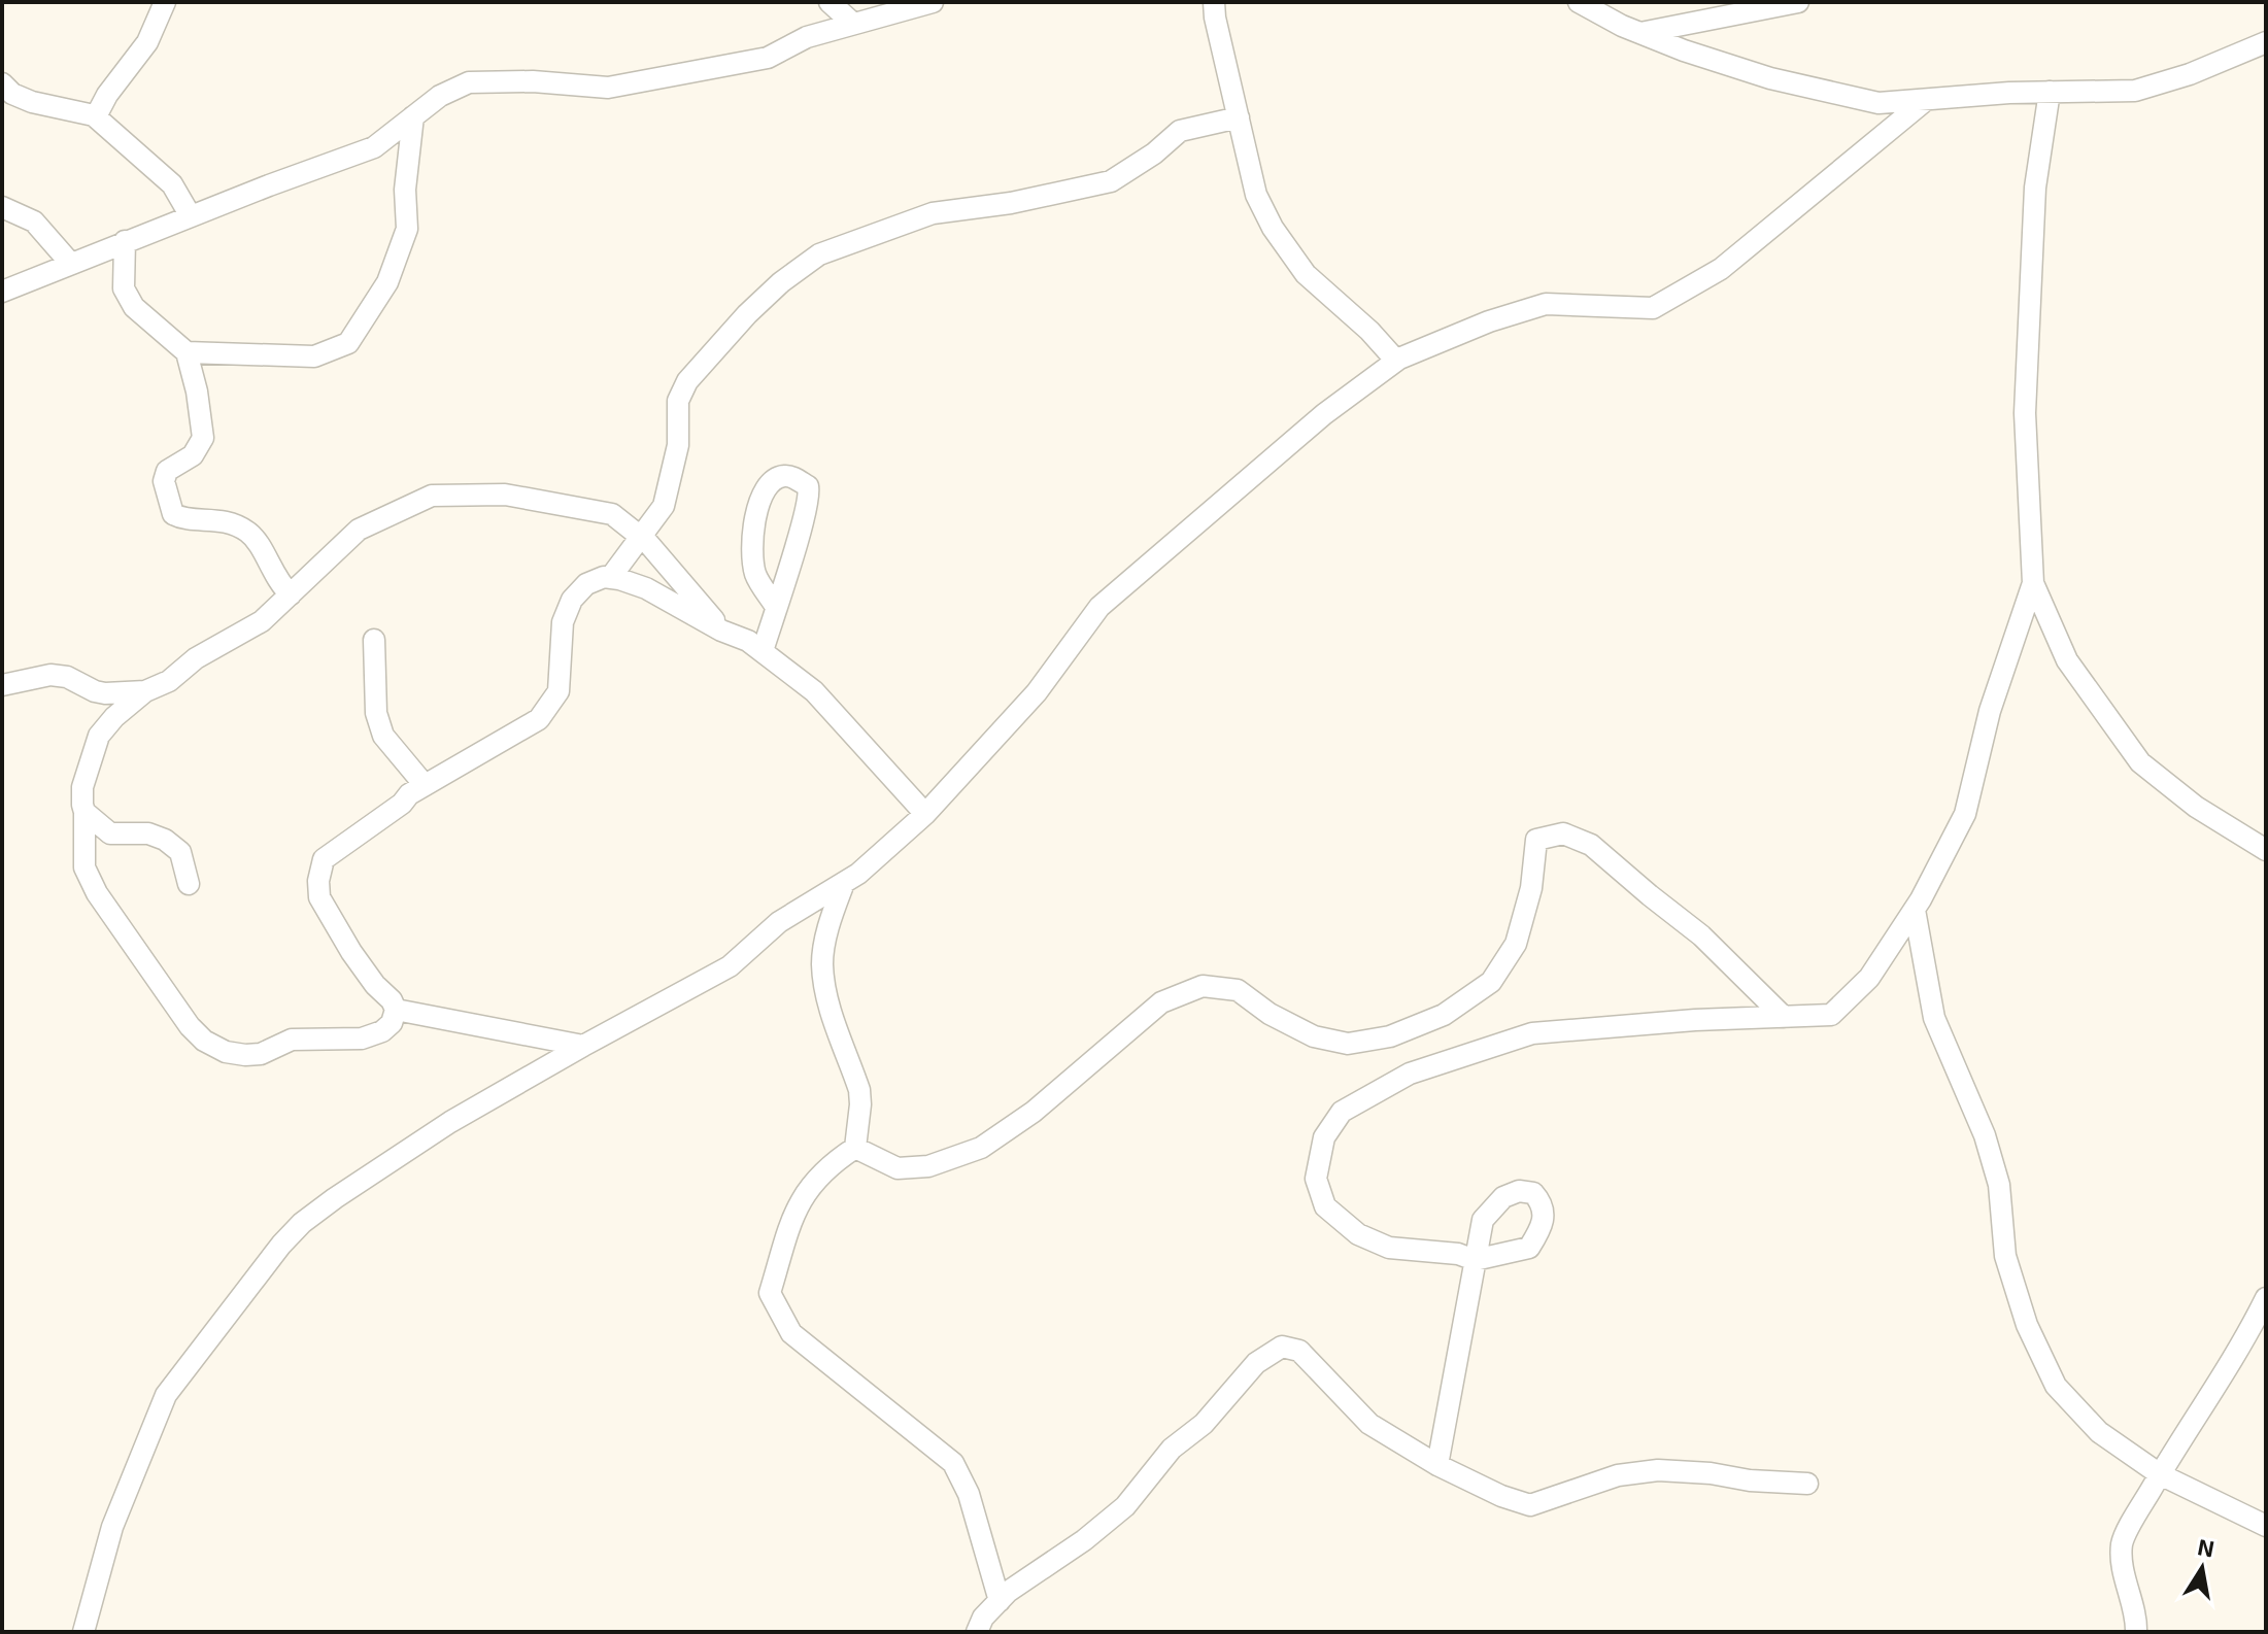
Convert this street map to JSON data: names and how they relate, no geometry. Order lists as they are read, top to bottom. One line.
{"north":"top"}
